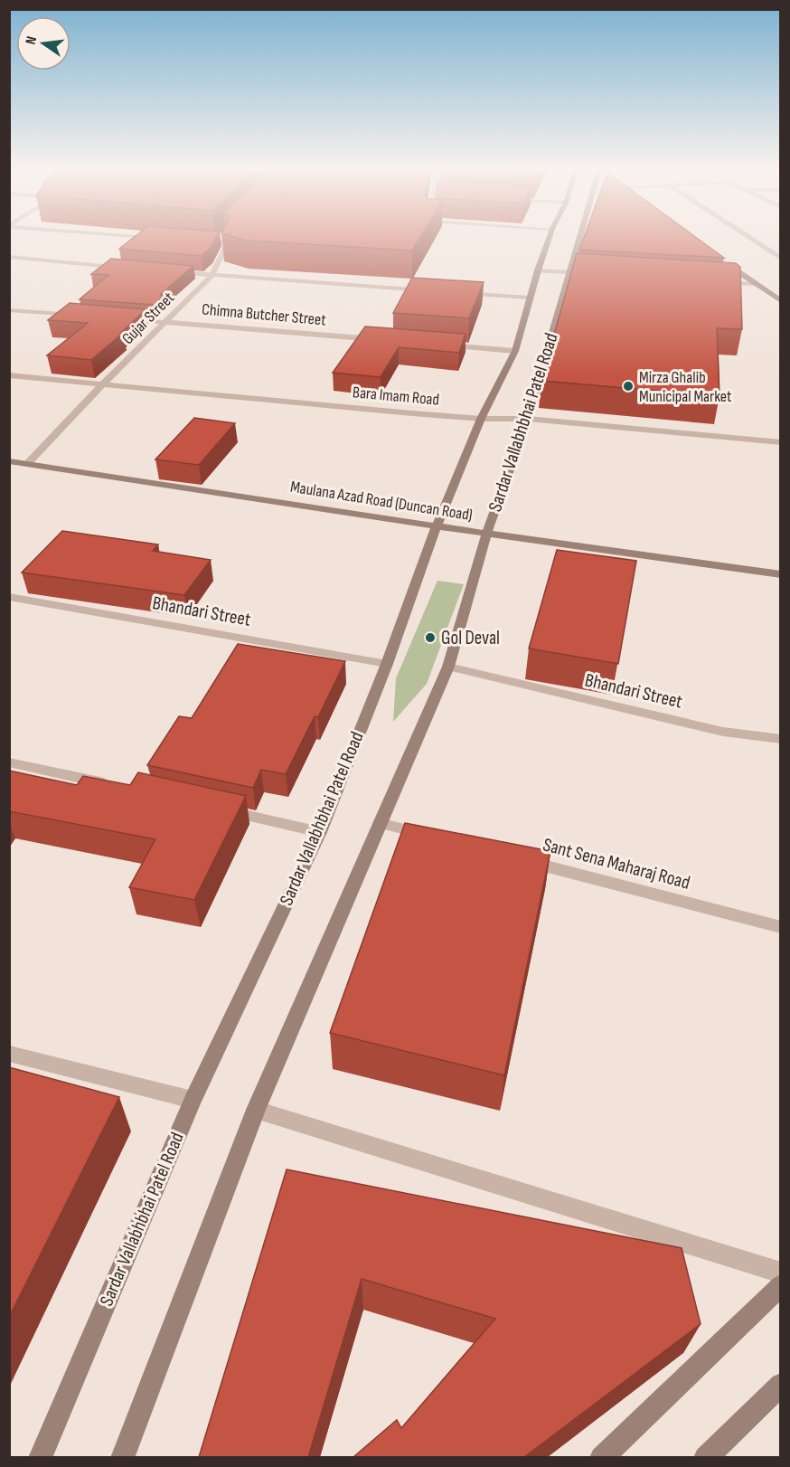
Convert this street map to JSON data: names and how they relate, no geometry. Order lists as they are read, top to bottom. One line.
{"streets":{"main road":["Sardar Vallabhbhai Patel Road","Maulana Azad Road (Duncan Road)"],"street":["Chimna Butcher Street","Gujar Street","Bara Imam Road","Bhandari Street","Sant Sena Maharaj Road"]},"crossings":[["Chimna Butcher Street","Gujar Street"],["Gujar Street","Bara Imam Road"],["Gujar Street","Maulana Azad Road (Duncan Road)"],["Bara Imam Road","Sardar Vallabhbhai Patel Road"],["Sardar Vallabhbhai Patel Road","Maulana Azad Road (Duncan Road)"],["Sardar Vallabhbhai Patel Road","Bhandari Street"]],"places":["Mirza Ghalib Municipal Market","Gol Deval"],"north":"left"}
